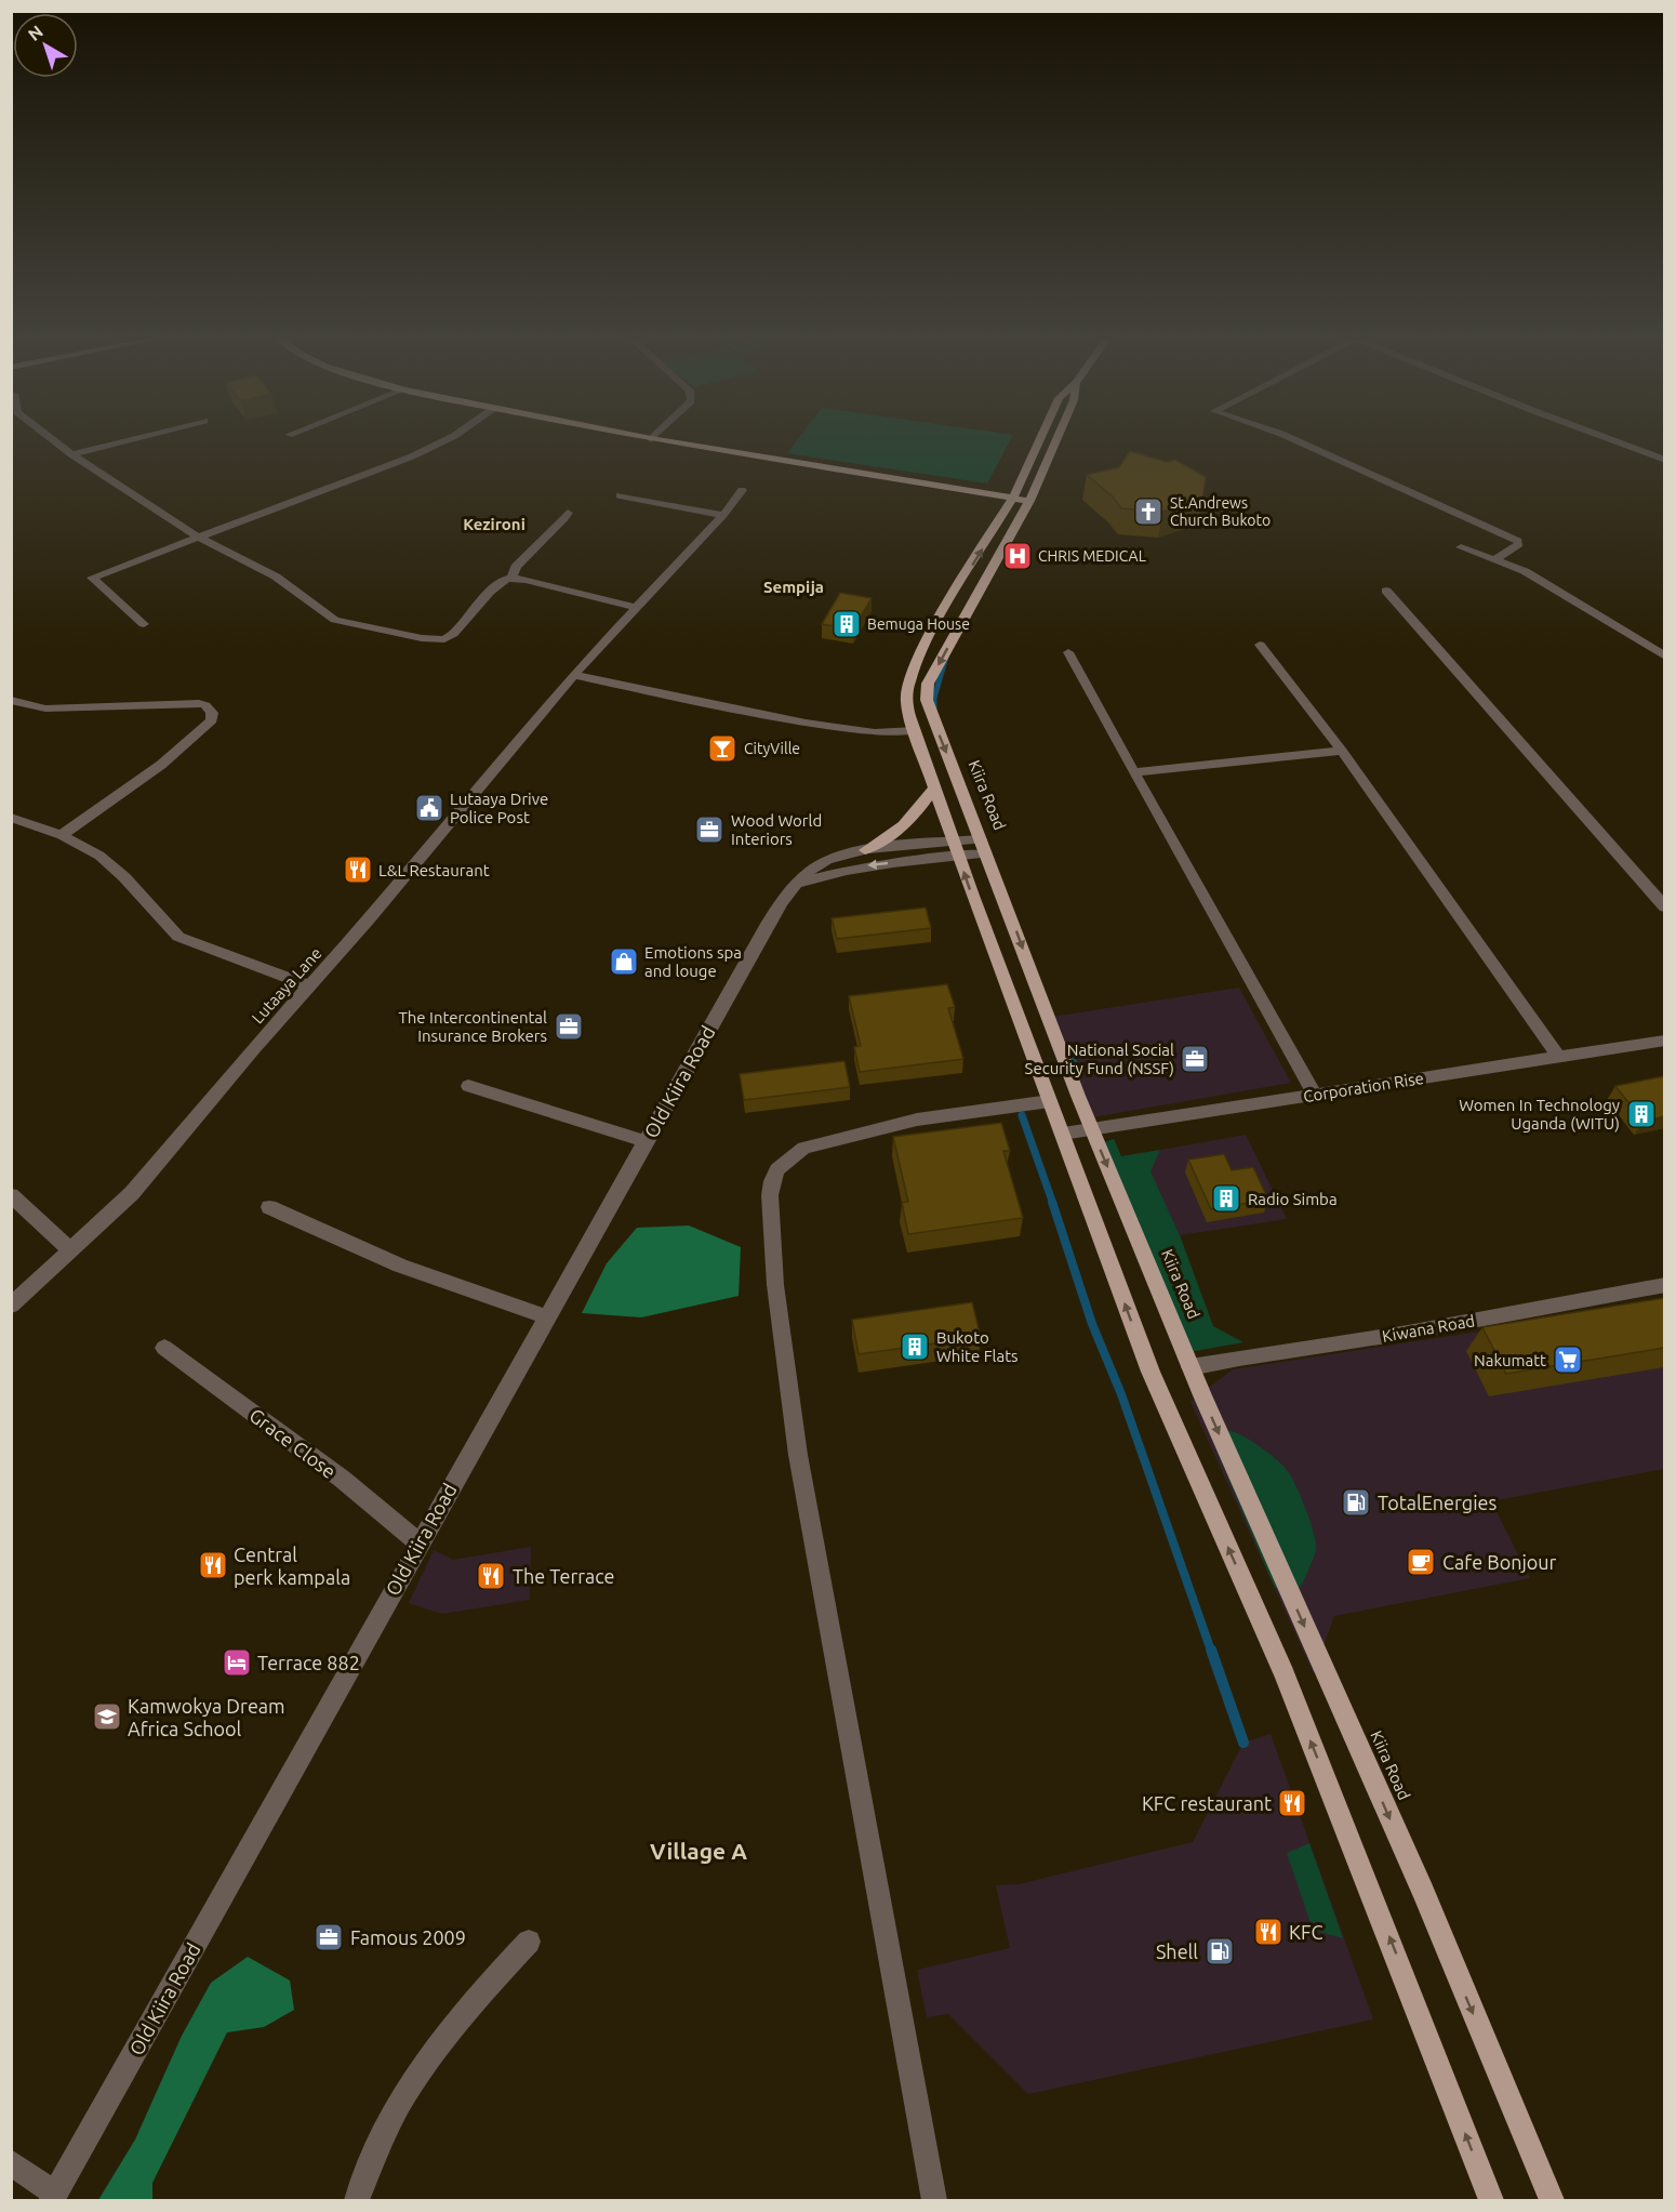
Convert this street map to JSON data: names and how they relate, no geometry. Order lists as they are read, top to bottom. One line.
{"streets":{"main road":["Kiira Road"],"street":["Lutaaya Lane","Old Kiira Road","Corporation Rise","Kiwana Road","Grace Close"]},"crossings":[["Kiira Road","Old Kiira Road"],["Kiira Road","Corporation Rise"],["Kiira Road","Kiwana Road"],["Old Kiira Road","Grace Close"]],"districts":["Kezironi","Sempija","Village A"],"places":{"church":["St.Andrews Church Bukoto"],"hospital":["CHRIS MEDICAL"],"building":["Bemuga House","Women In Technology Uganda (WITU)","Radio Simba","Bukoto White Flats"],"bar":["CityVille"],"public building":["Lutaaya Drive Police Post"],"office":["Wood World Interiors","The Intercontinental Insurance Brokers","National Social Security Fund (NSSF)","Famous 2009"],"restaurant":["L&L Restaurant","Central perk kampala","The Terrace","KFC restaurant","KFC"],"shop":["Emotions spa and louge"],"supermarket":["Nakumatt"],"fuel station":["TotalEnergies","Shell"],"cafe":["Cafe Bonjour"],"hotel":["Terrace 882"],"school or university":["Kamwokya Dream Africa School"]},"north":"top left"}
